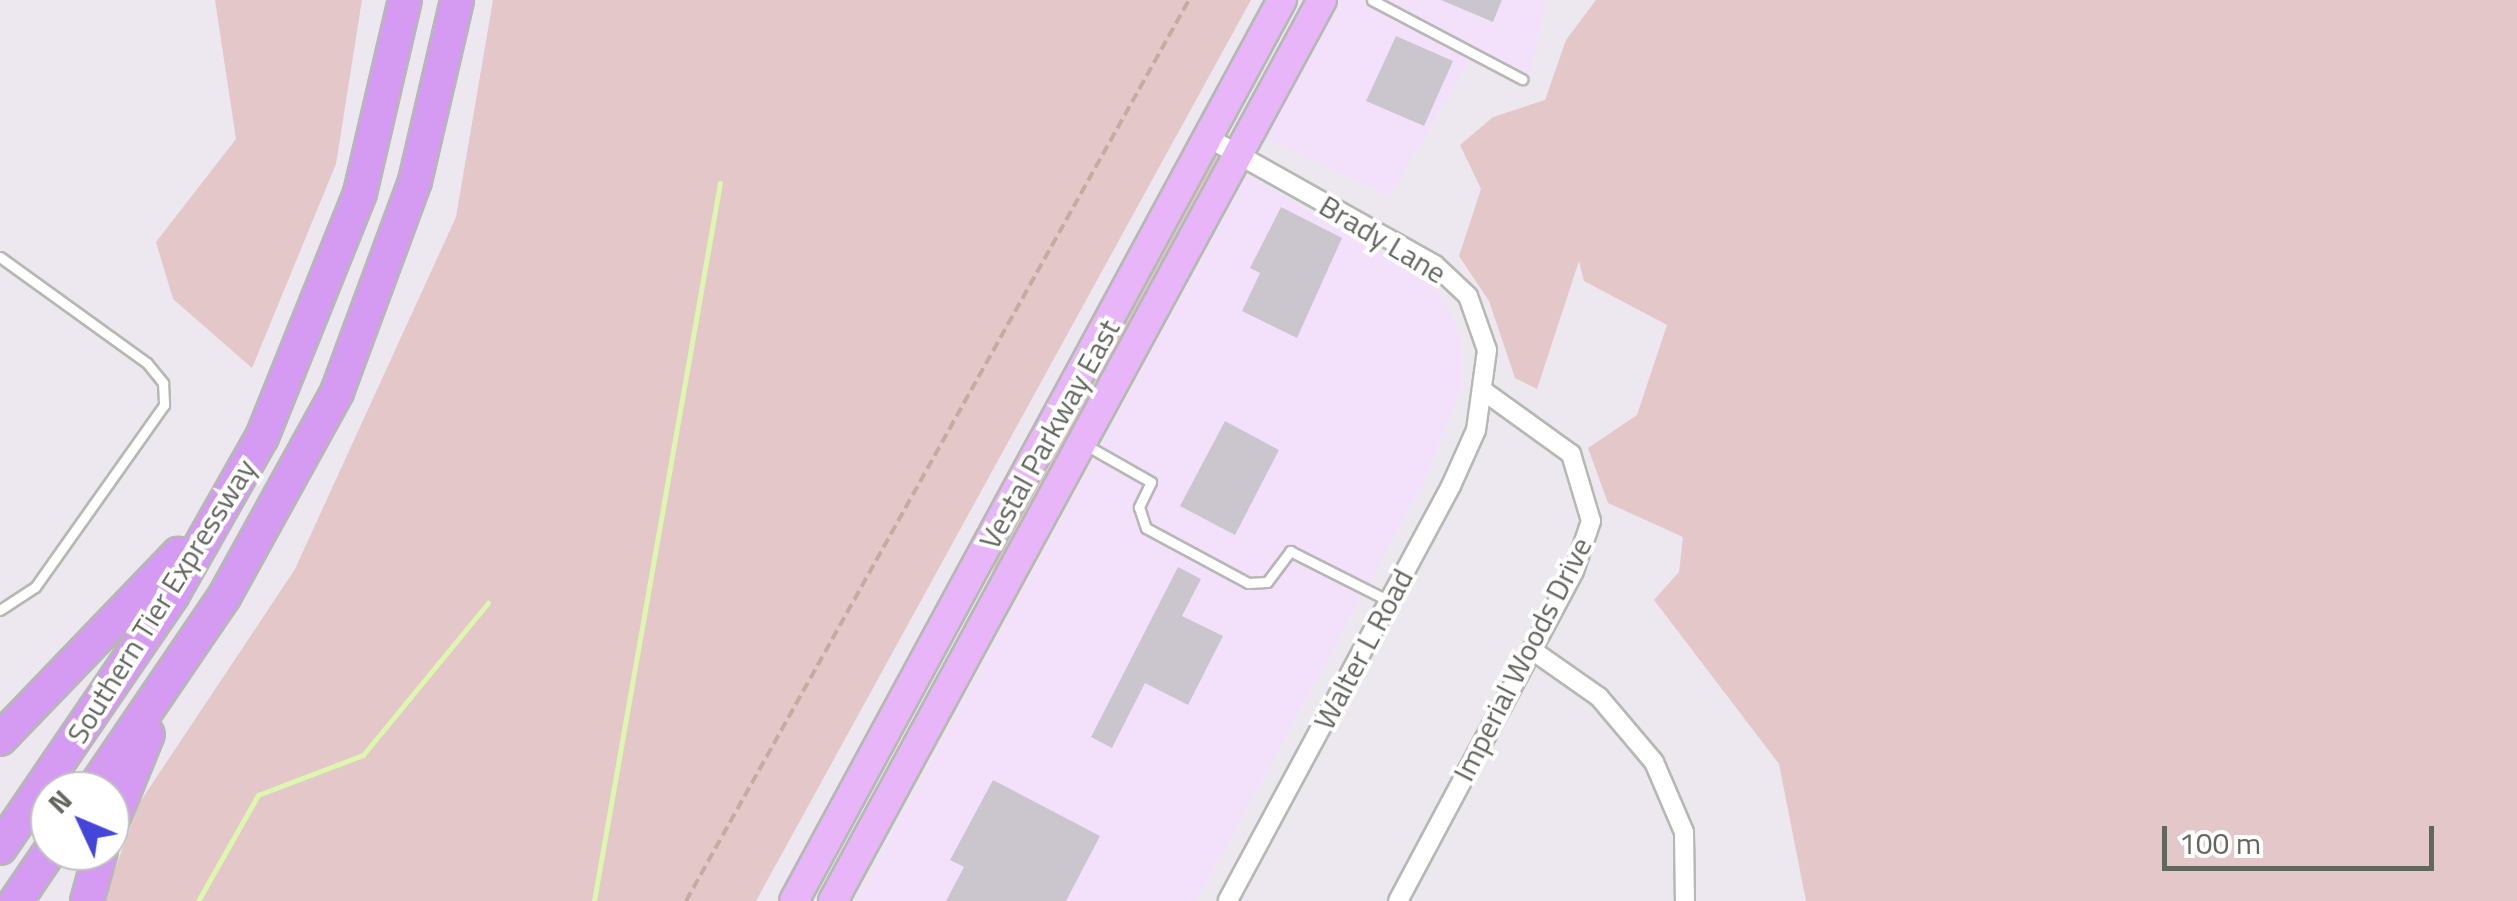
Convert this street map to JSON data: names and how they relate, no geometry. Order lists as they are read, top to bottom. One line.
{"streets":{"highway":["Southern Tier Expressway"],"main road":["Vestal Parkway East"],"street":["Brady Lane","Walter L Road","Imperial Woods Drive"]},"crossings":[["Brady Lane","Vestal Parkway East"],["Brady Lane","Walter L Road"],["Brady Lane","Imperial Woods Drive"],["Walter L Road","Imperial Woods Drive"]],"scale_bar":"100 m","north":"top left"}
